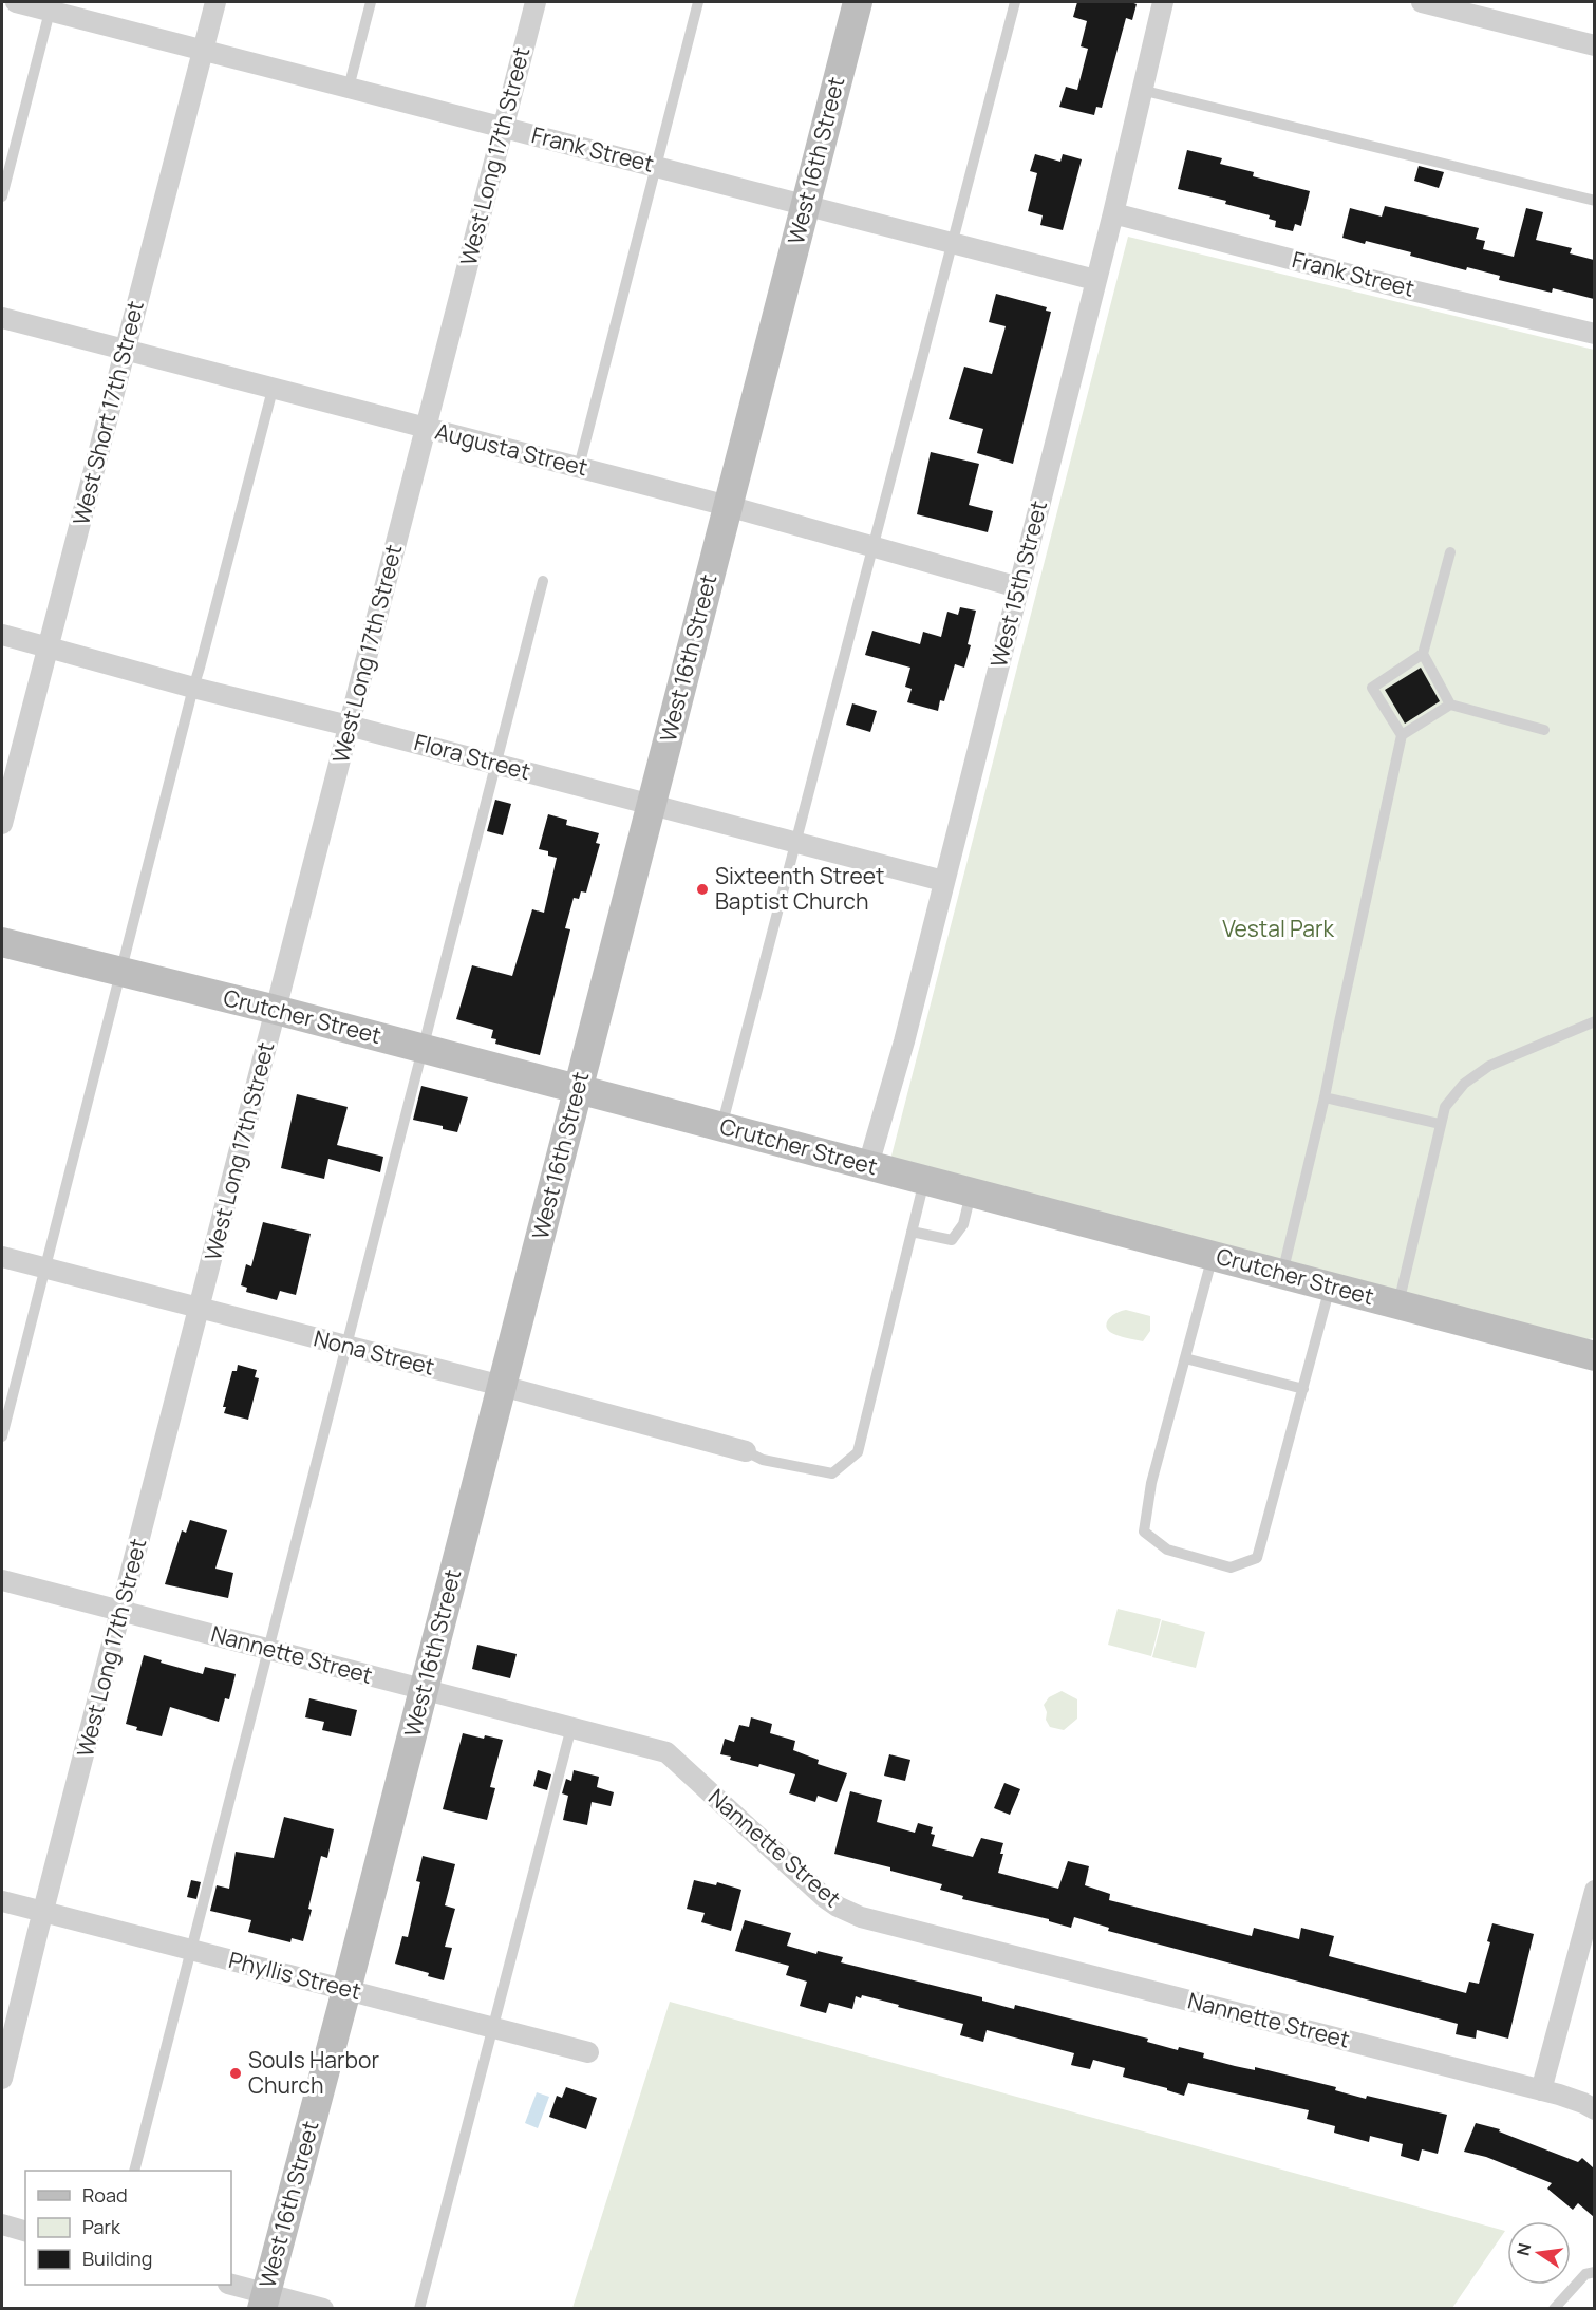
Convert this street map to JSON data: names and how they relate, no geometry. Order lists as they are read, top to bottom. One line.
{"streets":{"street":["Frank Street","West Long 17th Street","West 16th Street","West Short 17th Street","Augusta Street","West 15th Street","Flora Street","Crutcher Street","Nona Street","Nannette Street","Phyllis Street"]},"crossings":[["Frank Street","West Long 17th Street"],["Frank Street","West 16th Street"],["Frank Street","West Short 17th Street"],["Frank Street","West 15th Street"],["West Long 17th Street","Augusta Street"],["West Long 17th Street","Flora Street"],["West Long 17th Street","Crutcher Street"],["West Long 17th Street","Nona Street"],["West Long 17th Street","Nannette Street"],["West Long 17th Street","Phyllis Street"],["West 16th Street","Augusta Street"],["West 16th Street","Flora Street"],["West 16th Street","Crutcher Street"],["West 16th Street","Nona Street"],["West 16th Street","Nannette Street"],["West 16th Street","Phyllis Street"],["West Short 17th Street","Augusta Street"],["West Short 17th Street","Flora Street"],["Augusta Street","West 15th Street"],["West 15th Street","Flora Street"],["West 15th Street","Crutcher Street"]],"parks":["Vestal Park"],"places":["Sixteenth Street Baptist Church","Souls Harbor Church"],"legend":["Road","Park","Building"],"north":"left"}
